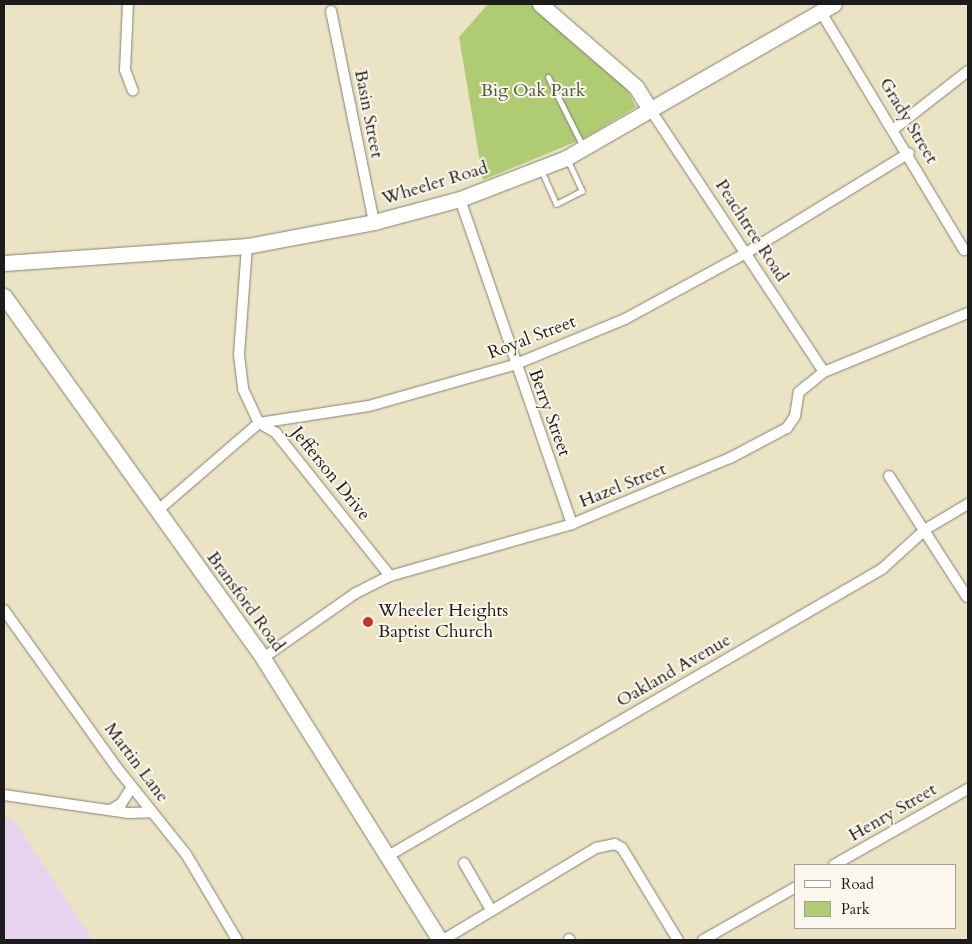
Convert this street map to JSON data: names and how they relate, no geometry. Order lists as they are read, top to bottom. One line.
{"streets":{"street":["Basin Street","Grady Street","Wheeler Road","Peachtree Road","Royal Street","Berry Street","Jefferson Drive","Hazel Street","Bransford Road","Oakland Avenue","Martin Lane","Henry Street"]},"crossings":[["Basin Street","Wheeler Road"],["Grady Street","Wheeler Road"],["Grady Street","Royal Street"],["Wheeler Road","Peachtree Road"],["Wheeler Road","Berry Street"],["Peachtree Road","Royal Street"],["Peachtree Road","Hazel Street"],["Royal Street","Berry Street"],["Royal Street","Jefferson Drive"],["Berry Street","Hazel Street"],["Jefferson Drive","Hazel Street"],["Hazel Street","Bransford Road"],["Bransford Road","Oakland Avenue"]],"parks":["Big Oak Park"],"places":["Wheeler Heights Baptist Church"],"legend":["Road","Park"]}
